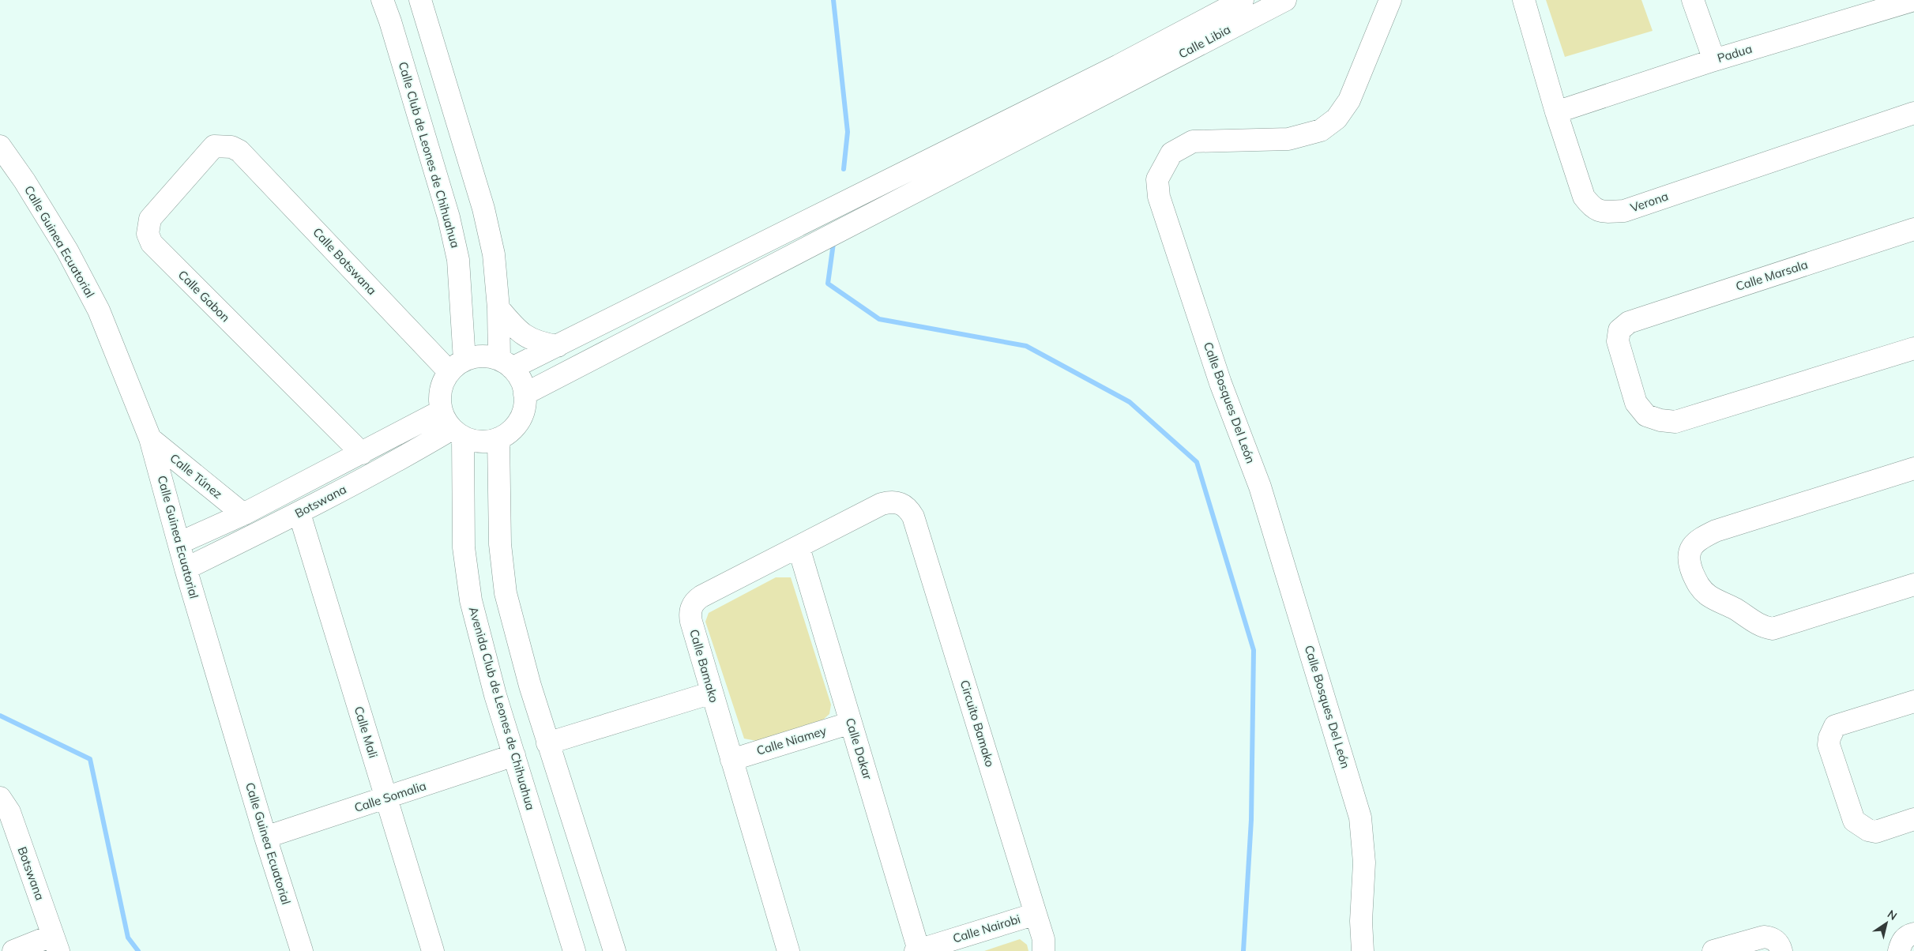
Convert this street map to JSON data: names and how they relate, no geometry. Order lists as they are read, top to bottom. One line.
{"streets":{"street":["Calle Libia","Padua","Calle Club de Leones de Chihuahua","Verona","Calle Guinea Ecuatorial","Calle Botswana","Calle Marsala","Calle Gabon","Calle Bosques Del León","Calle Túnez","Botswana","Calle Bamako","Avenida Club de Leones de Chihuahua","Circuito Bamako","Calle Mali","Calle Niamey","Calle Dakar","Calle Somalia","Calle Nairobi"]},"crossings":[["Padua","Verona"],["Calle Club de Leones de Chihuahua","Calle Botswana"],["Calle Club de Leones de Chihuahua","Botswana"],["Calle Club de Leones de Chihuahua","Avenida Club de Leones de Chihuahua"],["Calle Guinea Ecuatorial","Calle Túnez"],["Calle Guinea Ecuatorial","Botswana"],["Calle Guinea Ecuatorial","Calle Somalia"],["Calle Botswana","Calle Gabon"],["Calle Botswana","Botswana"],["Calle Botswana","Avenida Club de Leones de Chihuahua"],["Calle Gabon","Botswana"],["Calle Túnez","Botswana"],["Botswana","Avenida Club de Leones de Chihuahua"],["Botswana","Calle Mali"],["Calle Bamako","Circuito Bamako"],["Calle Bamako","Calle Niamey"],["Calle Bamako","Calle Dakar"],["Avenida Club de Leones de Chihuahua","Calle Somalia"],["Circuito Bamako","Calle Nairobi"],["Calle Mali","Calle Somalia"],["Calle Niamey","Calle Dakar"],["Calle Dakar","Calle Nairobi"]],"north":"top right"}
